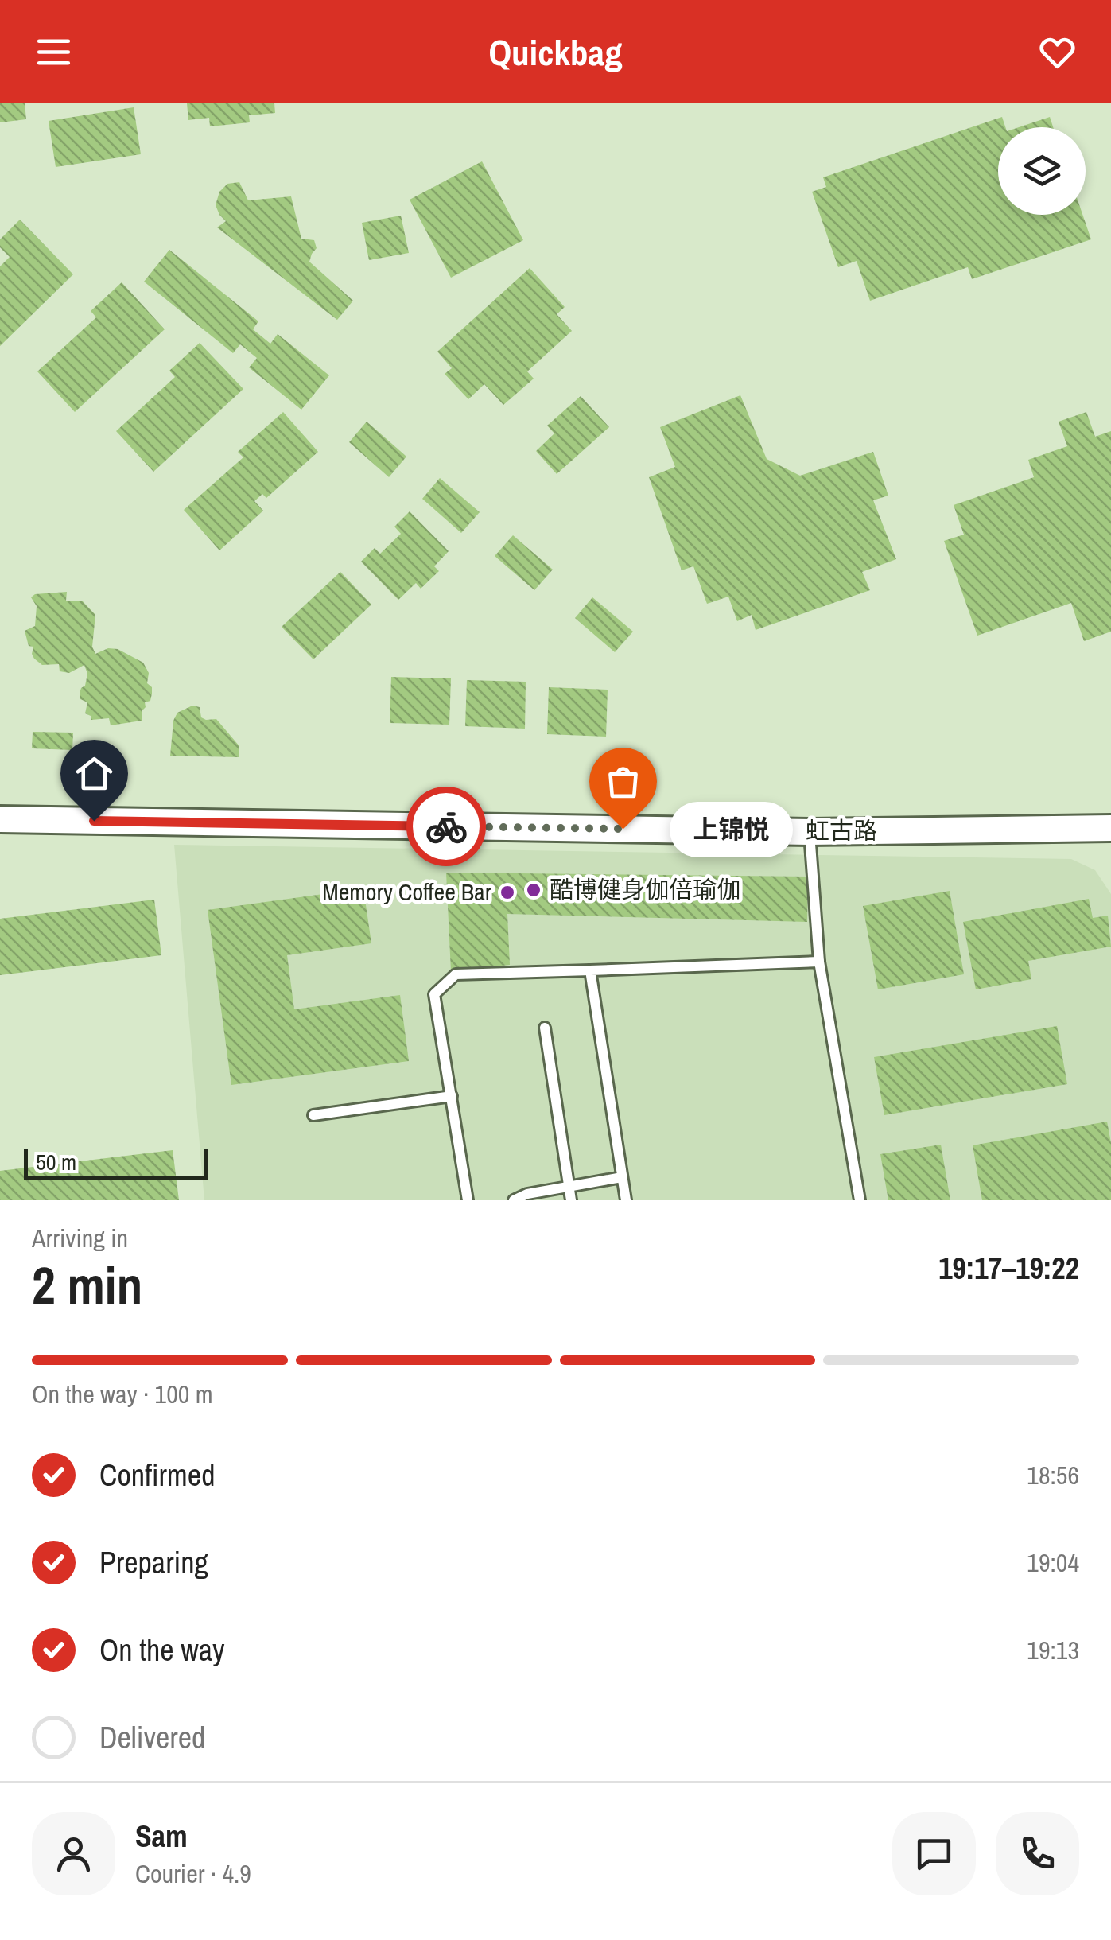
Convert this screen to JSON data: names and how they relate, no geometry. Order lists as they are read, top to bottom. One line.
{"streets":{"street":["虹古路"]},"places":["上锦悦","酷博健身伽倍瑜伽","Memory Coffee Bar"],"scale_bar":"50 m","page":{"header":"Quickbag","bubble":"上锦悦","scale":"50 m","heading":["2 min","Arriving in","19:17–19:22"],"panel":["Sam","Courier · 4.9"],"bar":"On the way · 100 m","list":[["Confirmed","18:56"],["Preparing","19:04"],["On the way","19:13"],"Delivered"]}}
